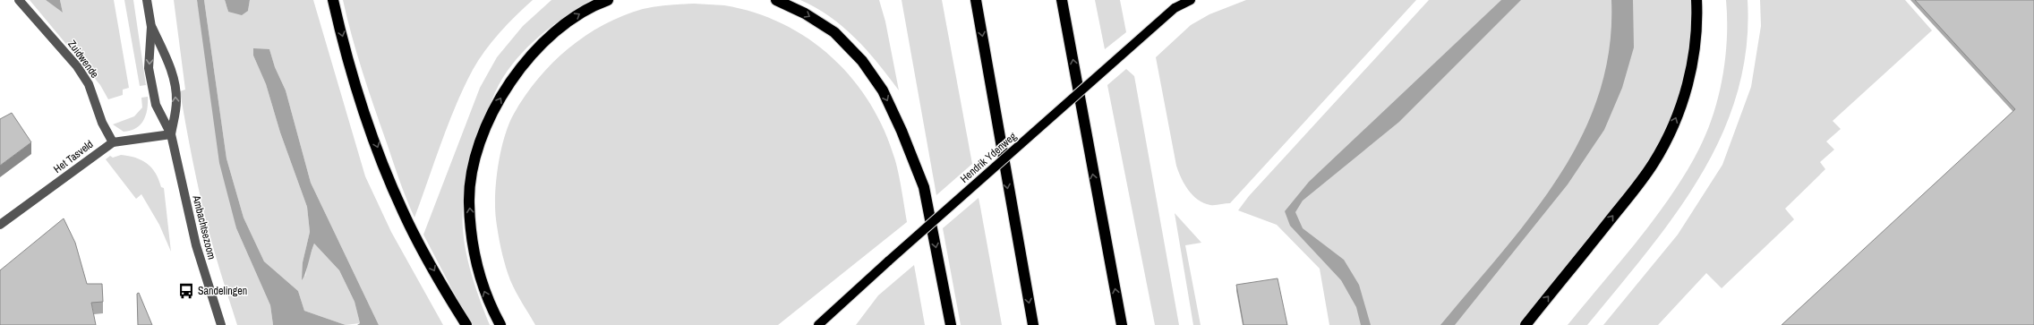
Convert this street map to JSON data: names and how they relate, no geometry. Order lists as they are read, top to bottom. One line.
{"streets":{"main road":["Hendrik Ydenweg"],"street":["Zuidwende","Het Tasveld","Ambachtsezoom"]},"crossings":[["Zuidwende","Het Tasveld"],["Het Tasveld","Ambachtsezoom"]],"places":{"bus stop":["Sandelingen"]}}
